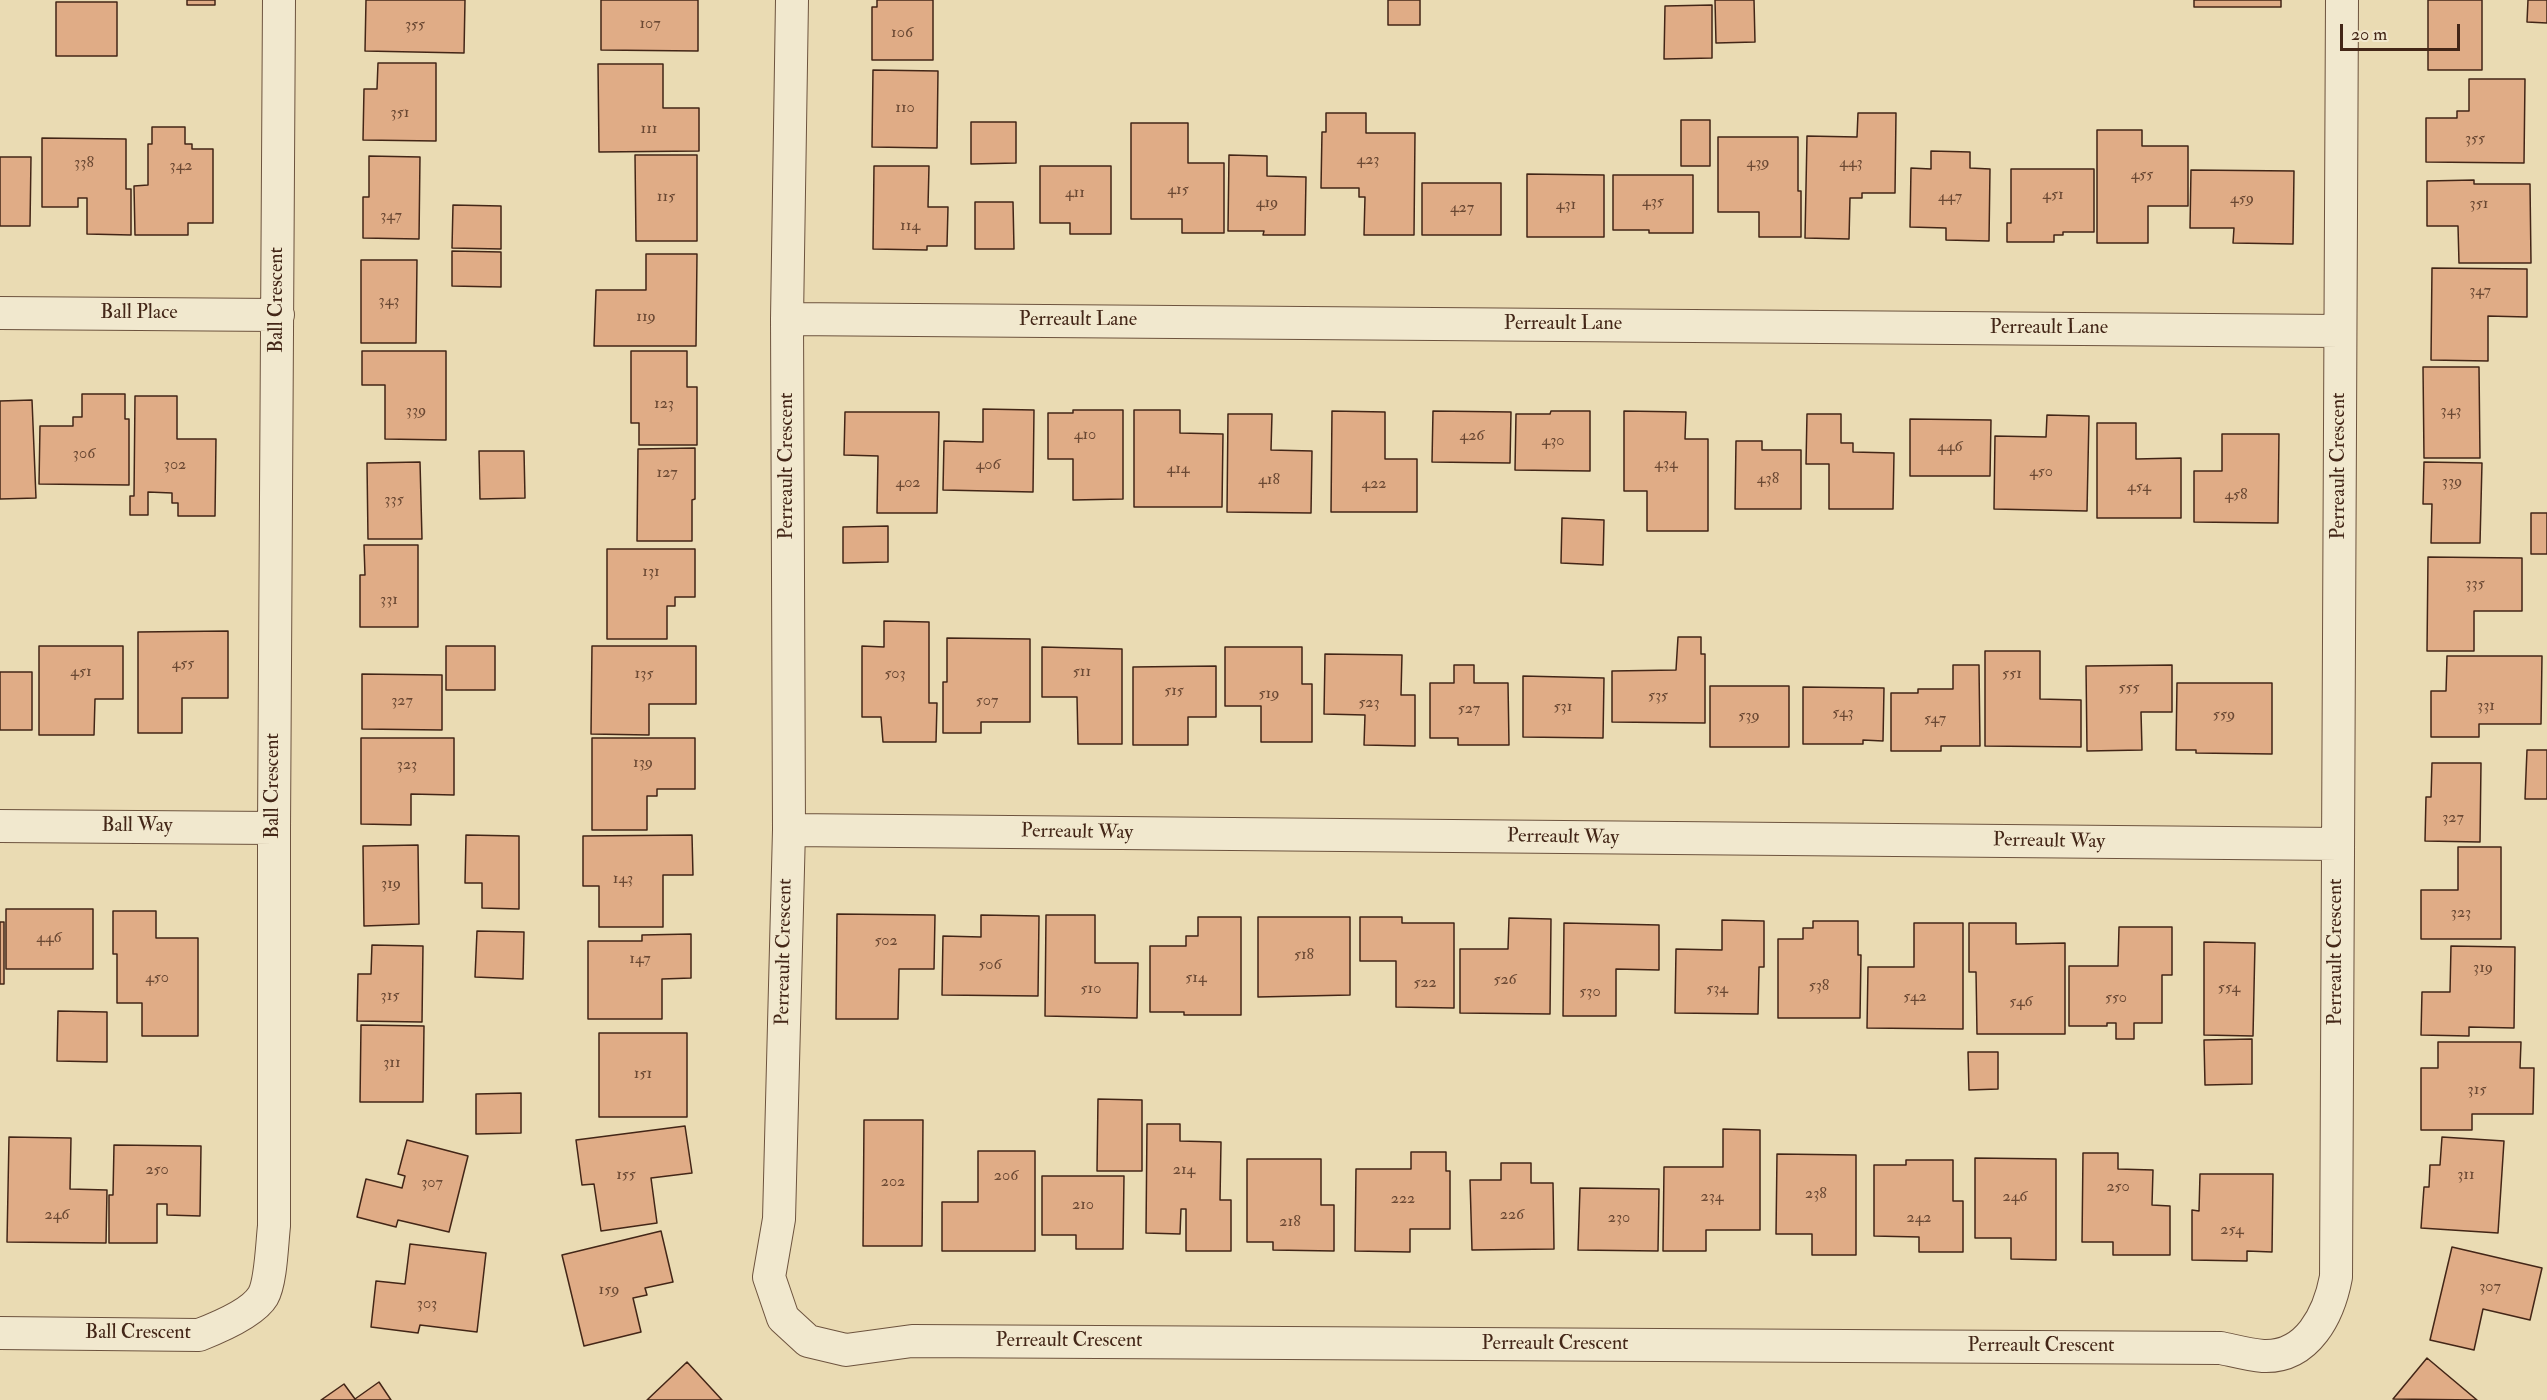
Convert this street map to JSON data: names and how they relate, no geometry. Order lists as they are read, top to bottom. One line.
{"streets":{"street":["Ball Crescent","Ball Place","Perreault Lane","Perreault Crescent","Ball Way","Perreault Way"]},"crossings":[["Ball Crescent","Ball Place"],["Ball Crescent","Ball Way"],["Perreault Lane","Perreault Crescent"],["Perreault Crescent","Perreault Way"]],"house_numbers":["107","355","106","110","351","111","355","423","338","439","443","342","455","415","411","451","115","447","459","435","419","351","431","427","347","114","347","343","119","123","339","343","410","426","430","446","306","434","302","406","414","450","127","438","418","339","402","422","454","458","335","131","335","331","455","451","511","135","503","551","555","515","519","535","327","507","523","331","531","527","543","559","539","547","139","323","327","143","319","323","446","502","518","147","506","319","450","514","526","522","538","554","510","534","530","315","542","550","546","311","151","315","250","214","155","311","206","202","307","250","238","234","246","222","210","246","226","230","242","218","254","307","159","303"],"scale_bar":"20 m"}
